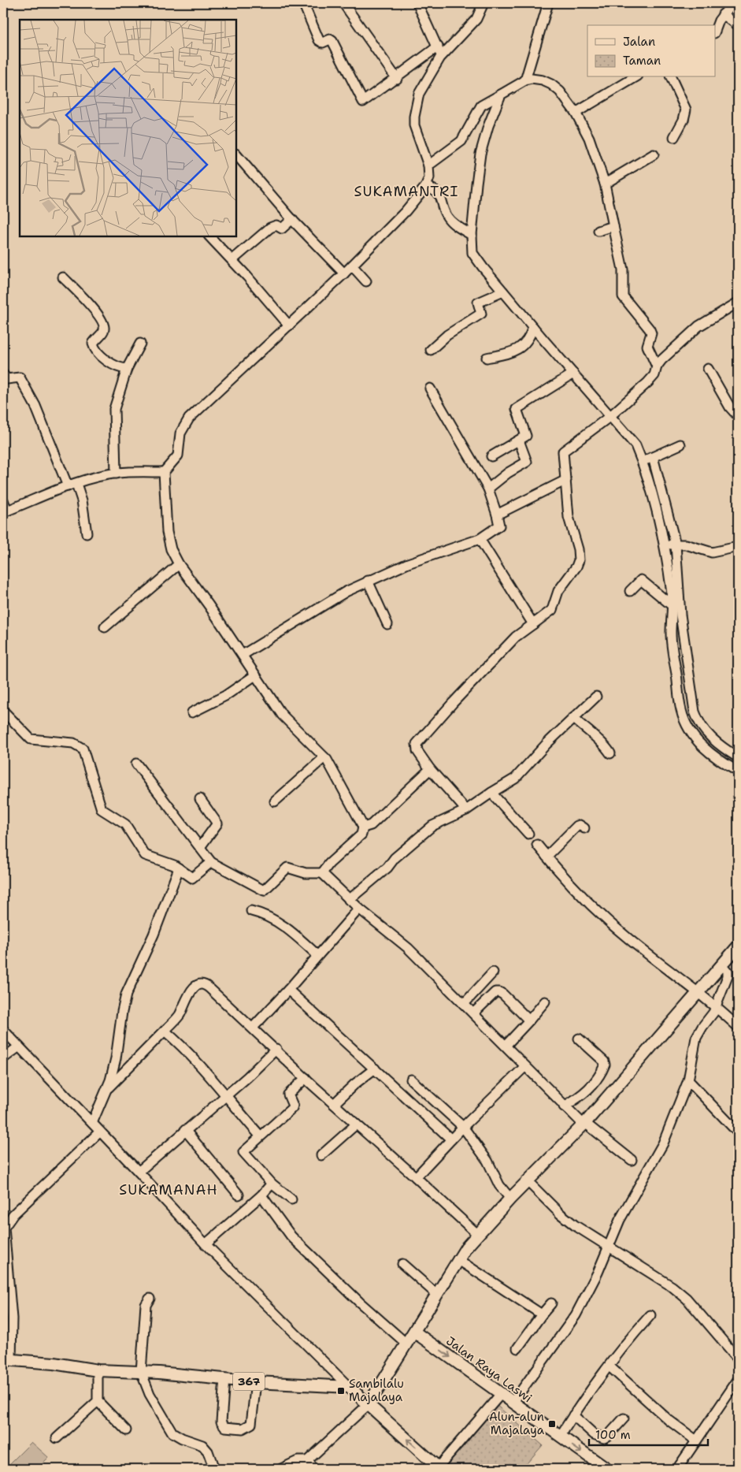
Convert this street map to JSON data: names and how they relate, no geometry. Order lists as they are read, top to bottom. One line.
{"streets":{"main road":["Jalan Raya Laswi","367"]},"districts":["SUKAMANTRI","SUKAMANAH"],"places":{"transit":["Sambilalu Majalaya","Alun-alun Majalaya"]},"legend":["Jalan","Taman"],"scale_bar":"100 m"}
